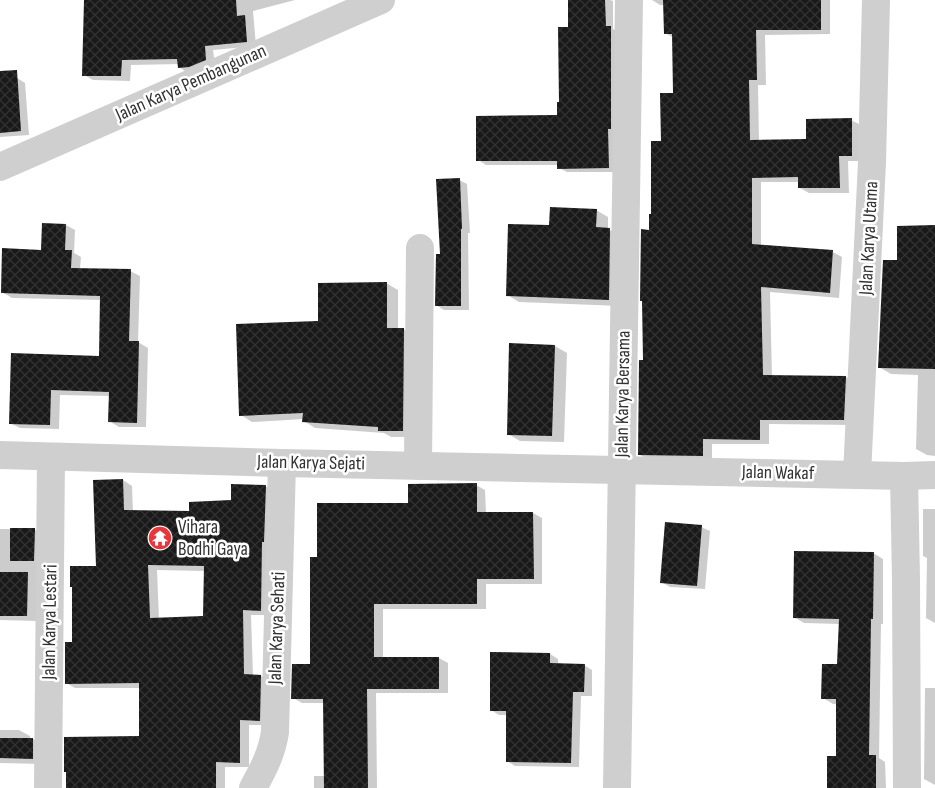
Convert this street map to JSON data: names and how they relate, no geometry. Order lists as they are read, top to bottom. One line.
{"streets":{"street":["Jalan Karya Pembangunan","Jalan Karya Utama","Jalan Karya Bersama","Jalan Karya Sejati","Jalan Wakaf","Jalan Karya Lestari","Jalan Karya Sehati"]},"crossings":[["Jalan Karya Utama","Jalan Wakaf"],["Jalan Karya Bersama","Jalan Karya Sejati"],["Jalan Karya Bersama","Jalan Wakaf"],["Jalan Karya Sejati","Jalan Wakaf"],["Jalan Karya Sejati","Jalan Karya Lestari"],["Jalan Karya Sejati","Jalan Karya Sehati"]],"places":{"temple":["Vihara Bodhi Gaya"]}}
